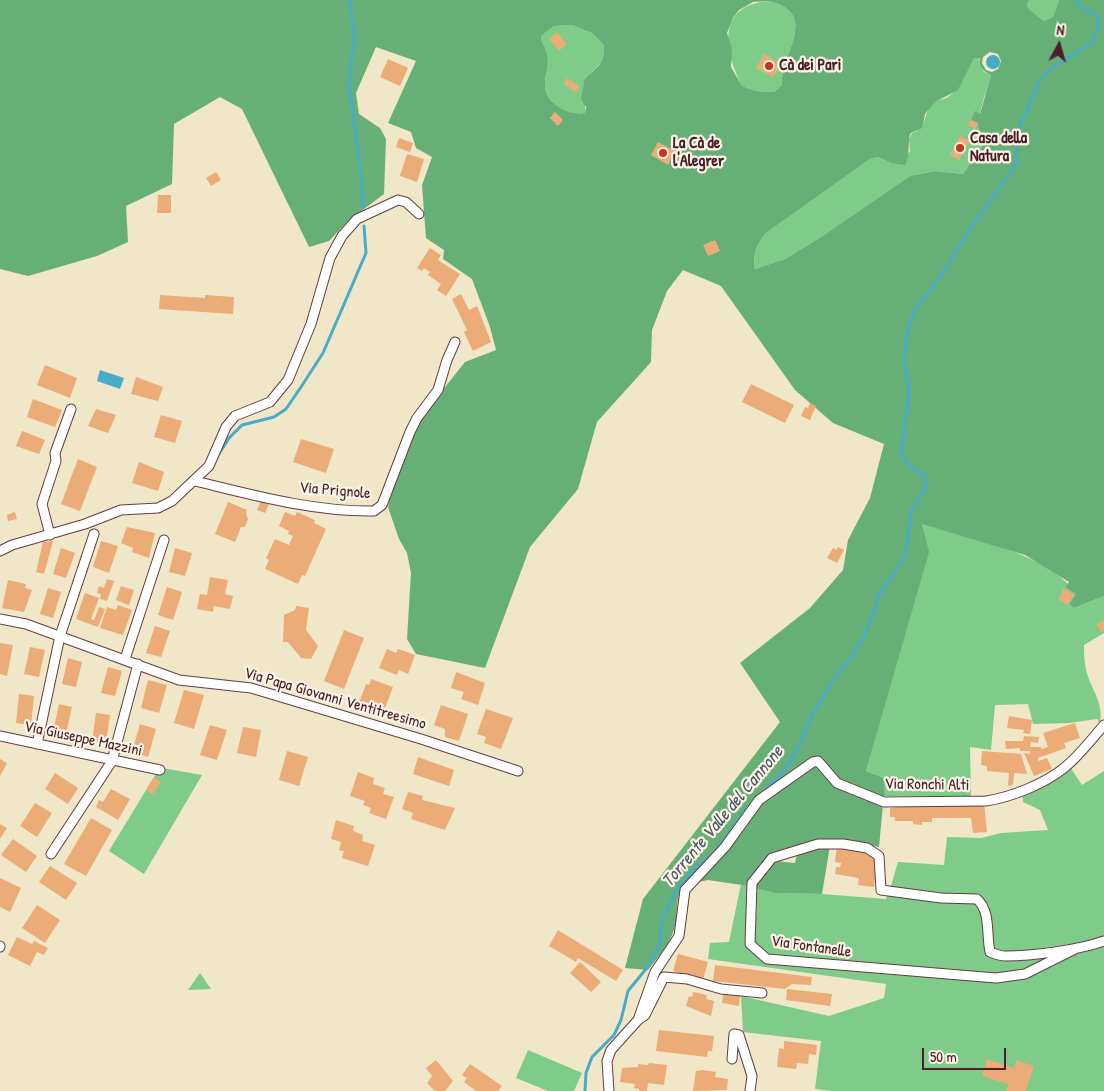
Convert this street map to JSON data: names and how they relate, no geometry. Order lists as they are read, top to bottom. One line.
{"streets":{"street":["Via Prignole","Via Papa Giovanni Ventitreesimo","Via Giuseppe Mazzini","Via Ronchi Alti","Via Fontanelle"]},"water":["Torrente Valle del Cannone"],"places":["Cà dei Pari","Casa della Natura","La Cà de l'Alegrer"],"scale_bar":"50 m","north":"top"}
